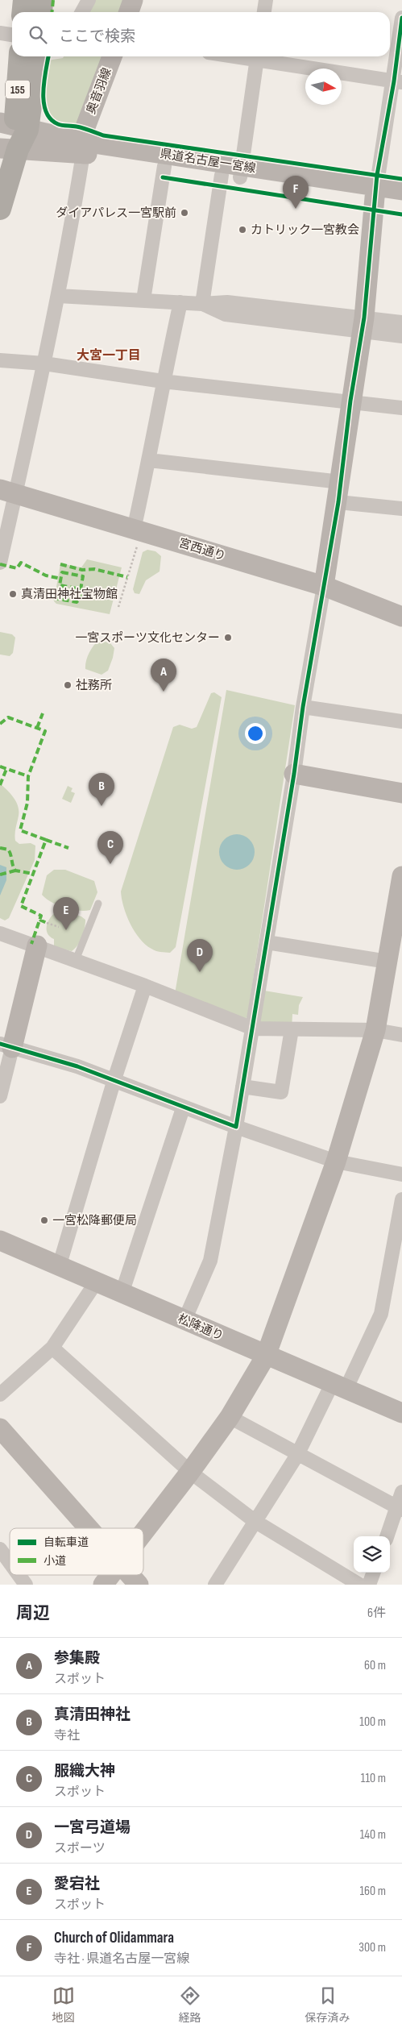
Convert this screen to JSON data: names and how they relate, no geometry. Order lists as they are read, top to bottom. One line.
{"streets":{"highway":["155"],"street":["奥音羽線","県道名古屋一宮線","宮西通り","松降通り"]},"crossings":[["155","県道名古屋一宮線"],["奥音羽線","県道名古屋一宮線"]],"districts":["大宮一丁目"],"places":["ダイアパレス一宮駅前","カトリック一宮教会","真清田神社宝物館","一宮スポーツ文化センター","社務所","一宮松降郵便局"],"legend":["自転車道","小道"],"north":"right","page":{"search":"ここで検索","pins":["F","A","B","C","E","D"],"heading":["周辺","6件"],"list":[{"mark":"A","name":"参集殿","note":"スポット","value":"60 m"},{"mark":"B","name":"真清田神社","note":"寺社","value":"100 m"},{"mark":"C","name":"服織大神","note":"スポット","value":"110 m"},{"mark":"D","name":"一宮弓道場","note":"スポーツ","value":"140 m"},{"mark":"E","name":"愛宕社","note":"スポット","value":"160 m"},{"mark":"F","name":"Church of Olidammara","note":"寺社 · 県道名古屋一宮線","value":"300 m"}],"nav":["地図","経路","保存済み"]}}
